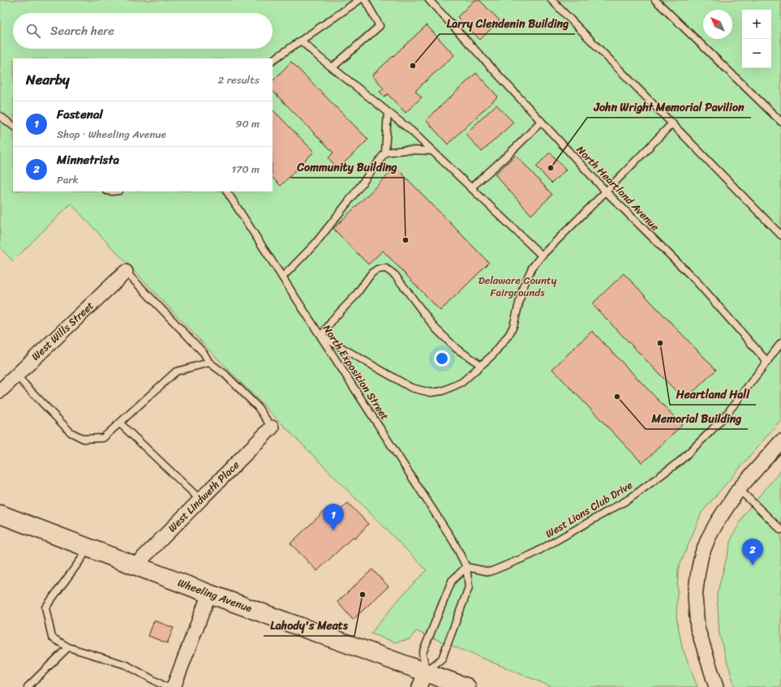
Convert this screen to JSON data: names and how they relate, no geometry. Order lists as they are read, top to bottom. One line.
{"streets":{"main road":["Wheeling Avenue"],"street":["West Wills Street","West Lindweth Place"],"lane":["North Heartland Avenue","North Exposition Street","West Lions Club Drive"]},"crossings":[["North Heartland Avenue","West Lions Club Drive"],["North Exposition Street","West Lions Club Drive"],["West Lindweth Place","Wheeling Avenue"]],"parks":["Delaware County Fairgrounds"],"places":["Larry Clendenin Building","John Wright Memorial Pavilion","Community Building","Heartland Hall","Memorial Building","Lahody's Meats"],"north":"top left","page":{"map_buttons":["+","−"],"search":"Search here","heading":["Nearby","2 results"],"list":[{"mark":"1","name":"Fastenal","note":"Shop · Wheeling Avenue","value":"90 m"},{"mark":"2","name":"Minnetrista","note":"Park","value":"170 m"}],"pins":["1","2"]}}
